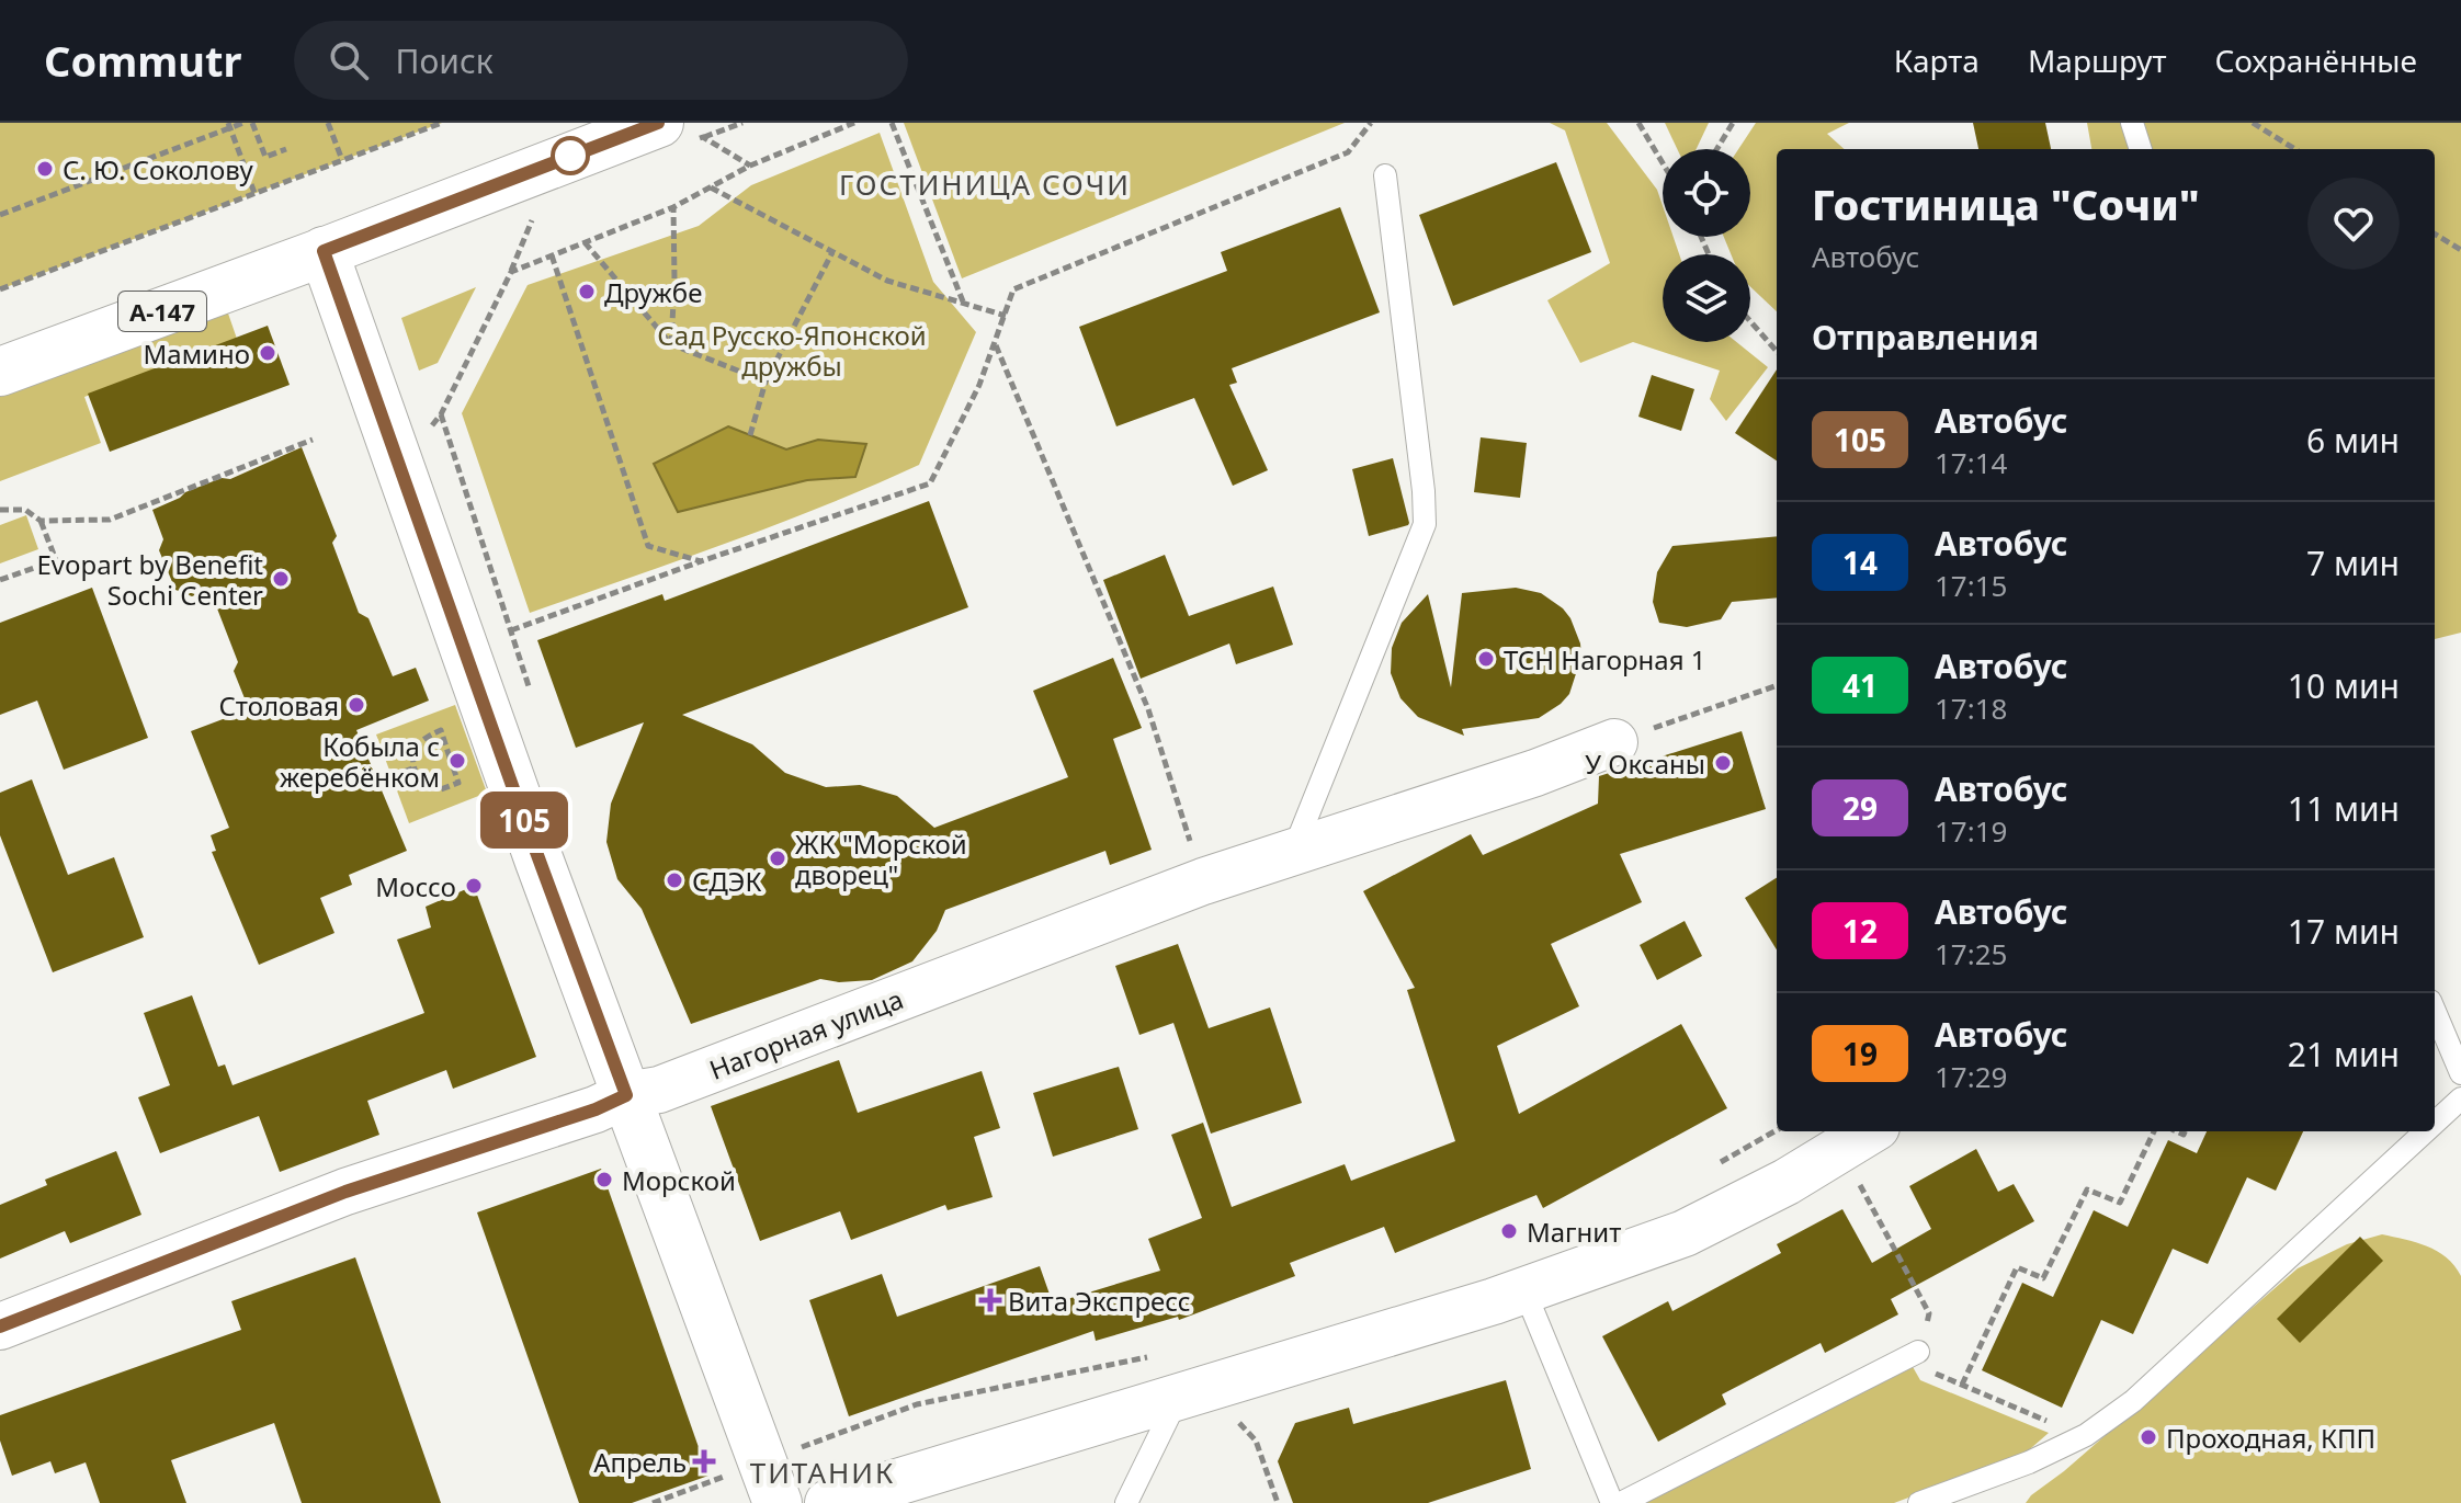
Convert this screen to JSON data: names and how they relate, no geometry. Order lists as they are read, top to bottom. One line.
{"streets":{"street":["А-147","Нагорная улица"]},"districts":["ГОСТИНИЦА СОЧИ","ТИТАНИК"],"parks":["Сад Русско-Японской дружбы"],"places":{"other":["С. Ю. Соколову","Дружбе","Мамино","Evopart by Benefit Sochi Center","ТСН Нагорная 1","Столовая","Кобыла с жеребёнком","У Оксаны","ЖК \"Морской дворец\"","СДЭК","Mocco","Морской","Магнит","Проходная, КПП"],"health":["Вита Экспресс","Апрель"]},"lines":["bus line 105"],"page":{"header":"Commutr","search":"Поиск","nav":["Карта","Маршрут","Сохранённые"],"on_map":"105","heading":[["Гостиница \"Сочи\"","Автобус"],"Отправления"],"list":[{"mark":"105","name":"Автобус","note":"17:14","value":"6 мин"},{"mark":"14","name":"Автобус","note":"17:15","value":"7 мин"},{"mark":"41","name":"Автобус","note":"17:18","value":"10 мин"},{"mark":"29","name":"Автобус","note":"17:19","value":"11 мин"},{"mark":"12","name":"Автобус","note":"17:25","value":"17 мин"},{"mark":"19","name":"Автобус","note":"17:29","value":"21 мин"}]}}
